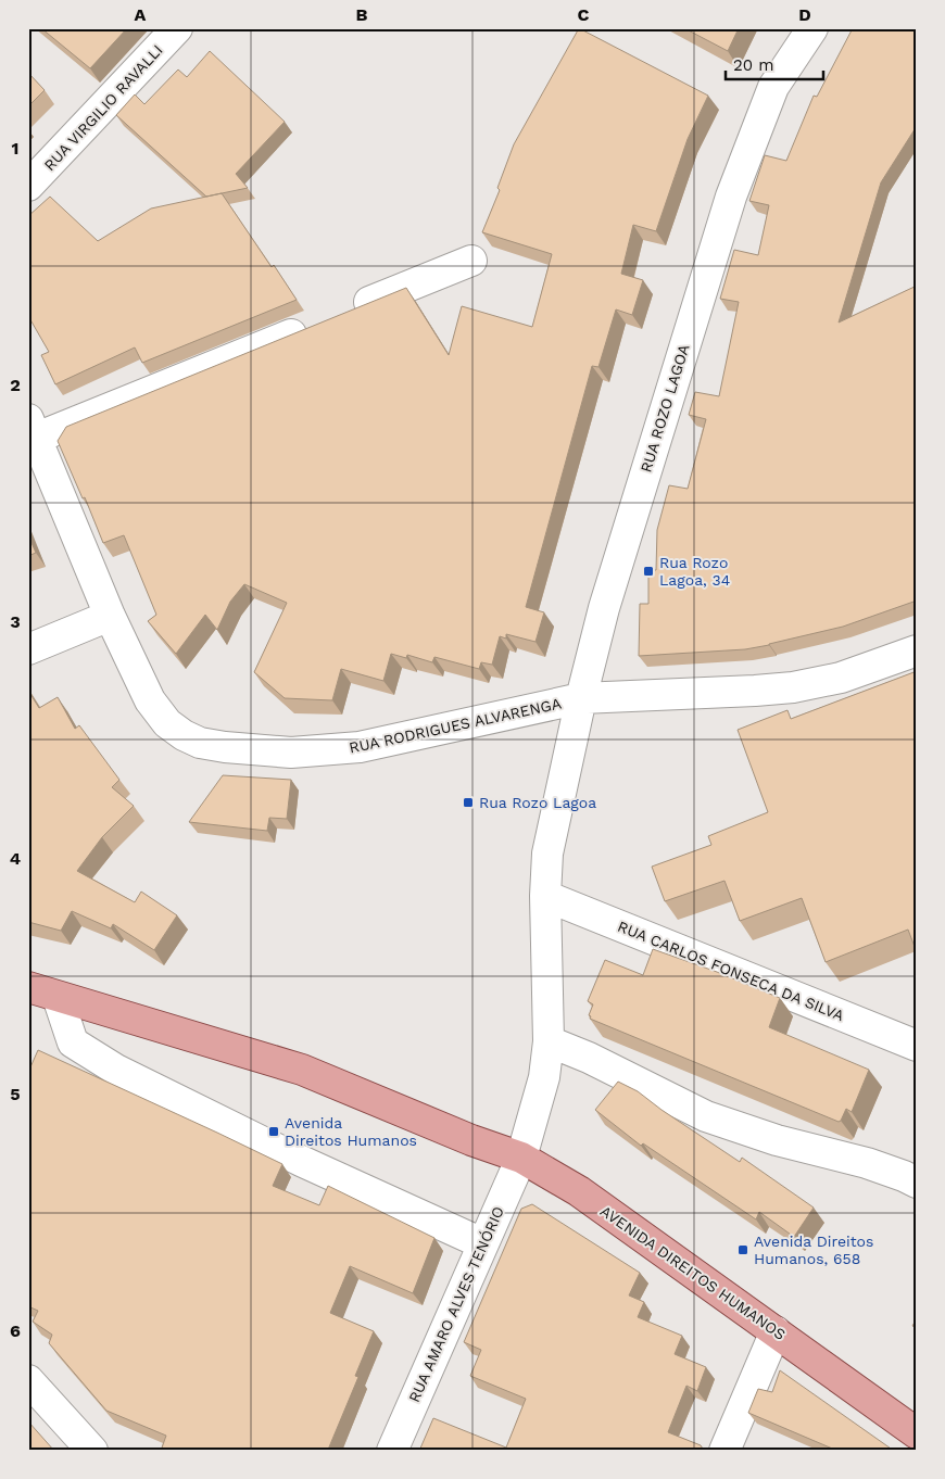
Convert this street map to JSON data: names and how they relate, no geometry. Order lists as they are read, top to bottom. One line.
{"streets":{"main road":["AVENIDA DIREITOS HUMANOS"],"street":["RUA VIRGILIO RAVALLI","RUA ROZO LAGOA","RUA RODRIGUES ALVARENGA","RUA CARLOS FONSECA DA SILVA","RUA AMARO ALVES TENÓRIO"]},"crossings":[["RUA ROZO LAGOA","RUA RODRIGUES ALVARENGA"],["RUA ROZO LAGOA","RUA CARLOS FONSECA DA SILVA"],["RUA ROZO LAGOA","AVENIDA DIREITOS HUMANOS"],["RUA ROZO LAGOA","RUA AMARO ALVES TENÓRIO"],["AVENIDA DIREITOS HUMANOS","RUA AMARO ALVES TENÓRIO"]],"places":{"transit":["Rua Rozo Lagoa, 34","Rua Rozo Lagoa","Avenida Direitos Humanos","Avenida Direitos Humanos, 658"]},"scale_bar":"20 m","grid":{"columns":["A","B","C","D"],"rows":["1","2","3","4","5","6"]}}
